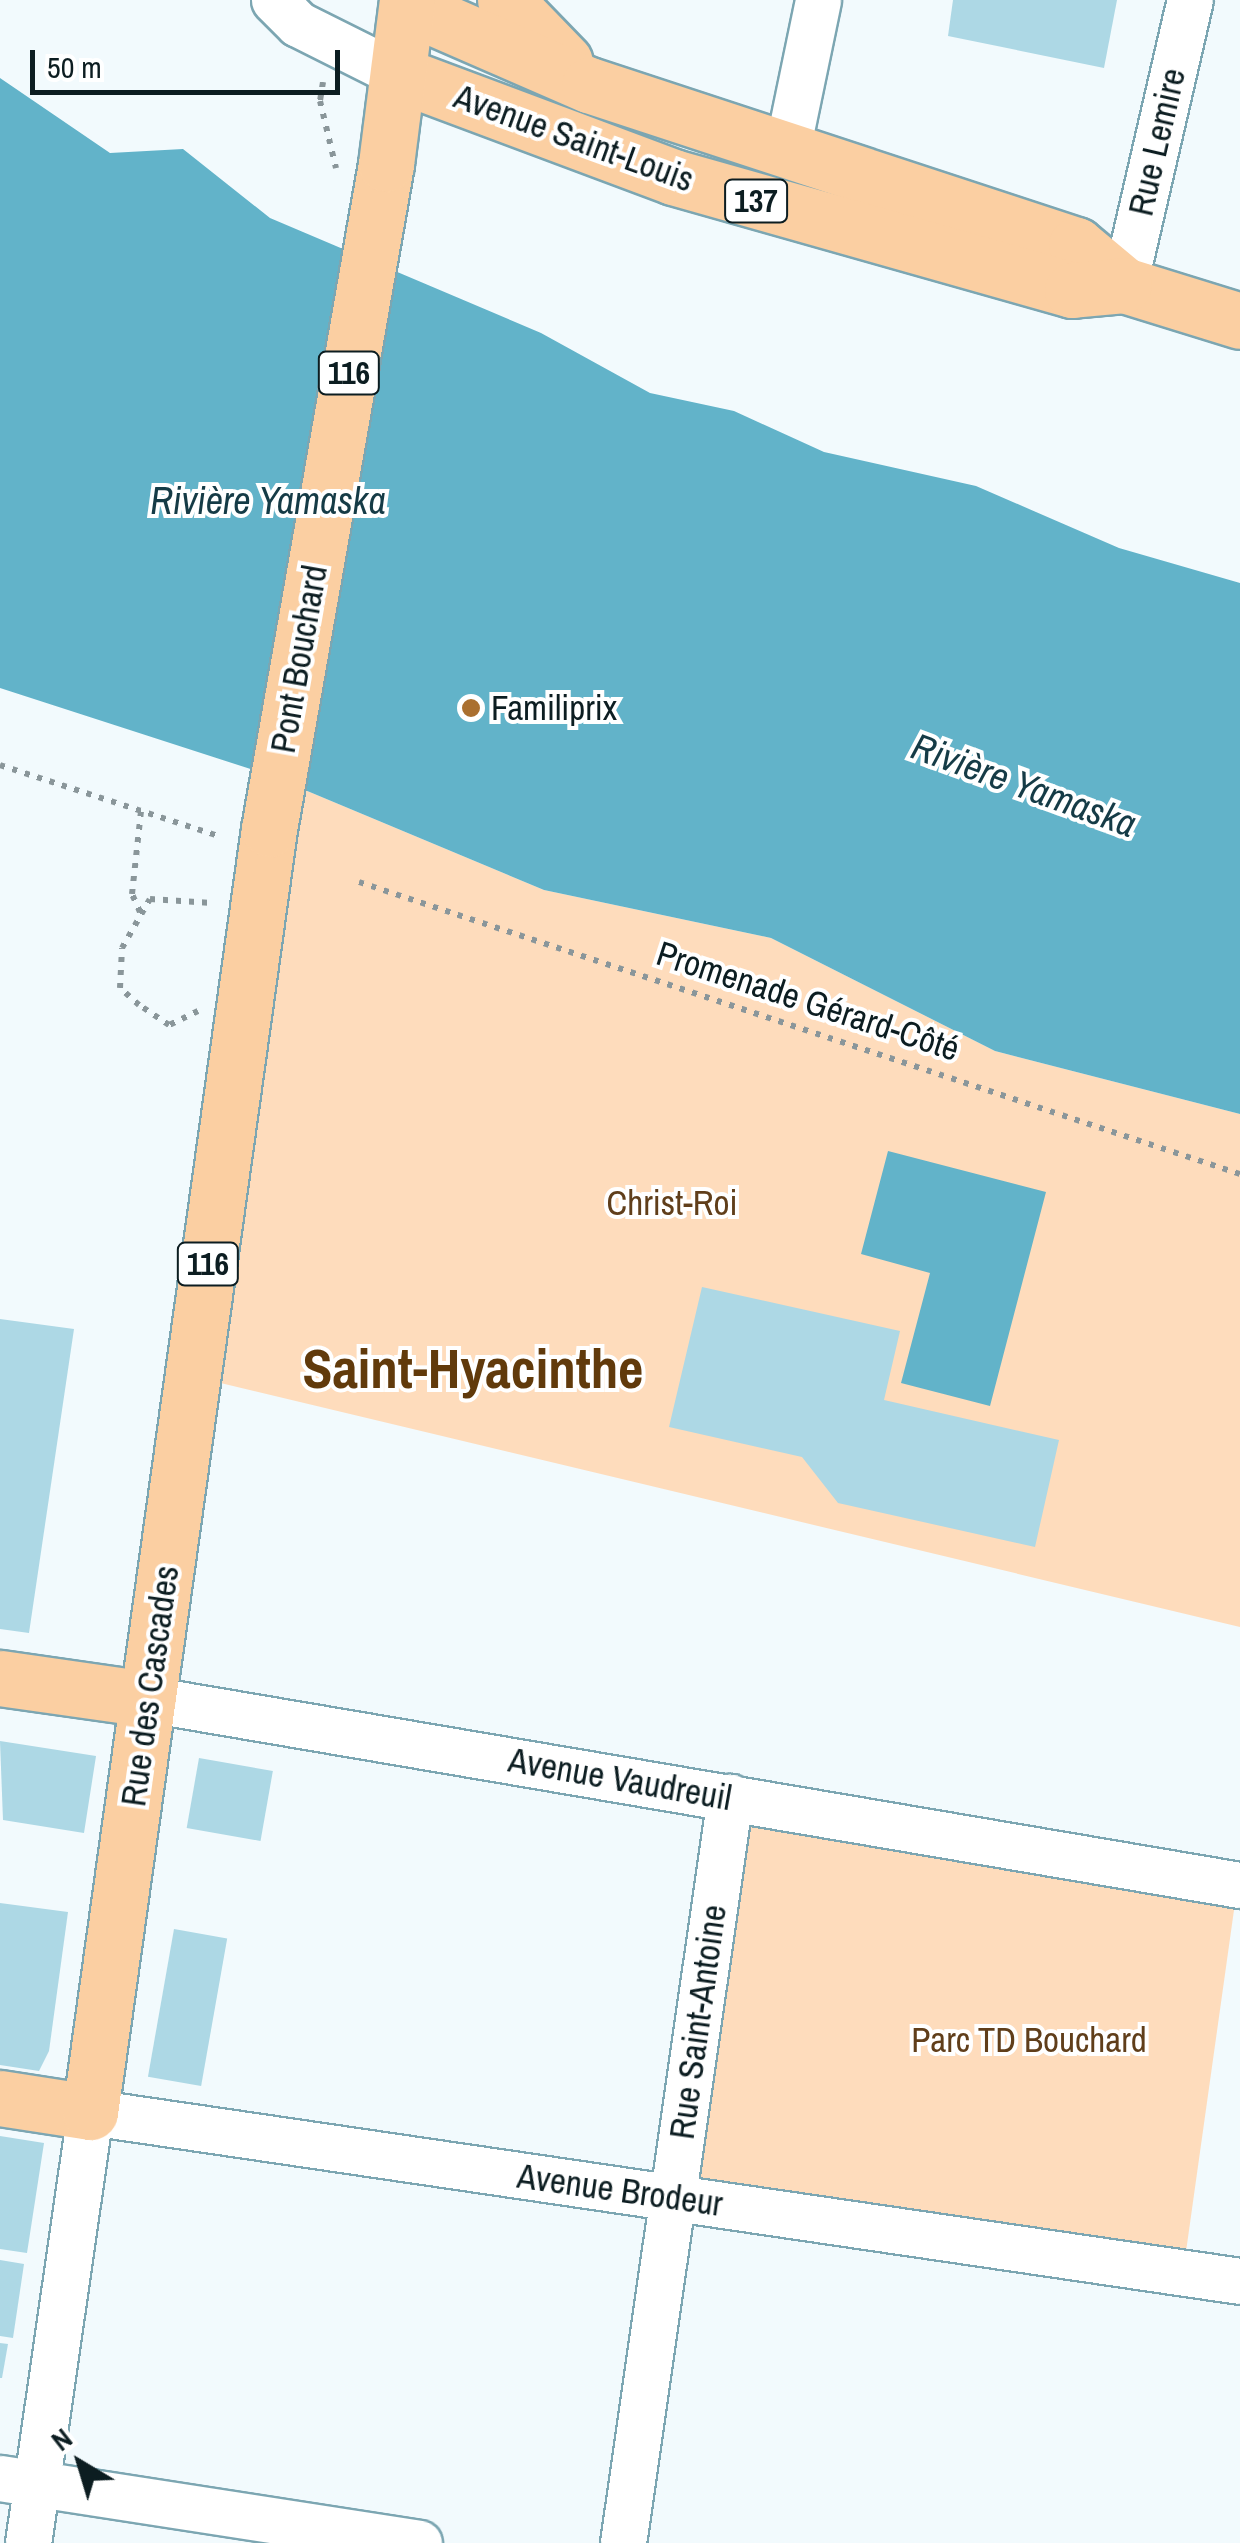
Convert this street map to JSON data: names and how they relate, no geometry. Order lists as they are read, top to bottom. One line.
{"streets":{"main road":["Avenue Saint-Louis","137","116","Pont Bouchard","Rue des Cascades","Avenue Vaudreuil","Avenue Brodeur"],"street":["Rue Lemire","Rue Saint-Antoine"],"path":["Promenade Gérard-Côté"]},"crossings":[["Avenue Saint-Louis","Rue Lemire"],["Avenue Saint-Louis","116"],["116","Pont Bouchard"],["Pont Bouchard","Rue des Cascades"],["Rue des Cascades","Avenue Vaudreuil"],["Rue des Cascades","Avenue Brodeur"],["Avenue Vaudreuil","Rue Saint-Antoine"],["Rue Saint-Antoine","Avenue Brodeur"]],"districts":["Saint-Hyacinthe"],"water":["Rivière Yamaska"],"parks":["Christ-Roi","Parc TD Bouchard"],"places":["Familiprix"],"scale_bar":"50 m","north":"top left"}
